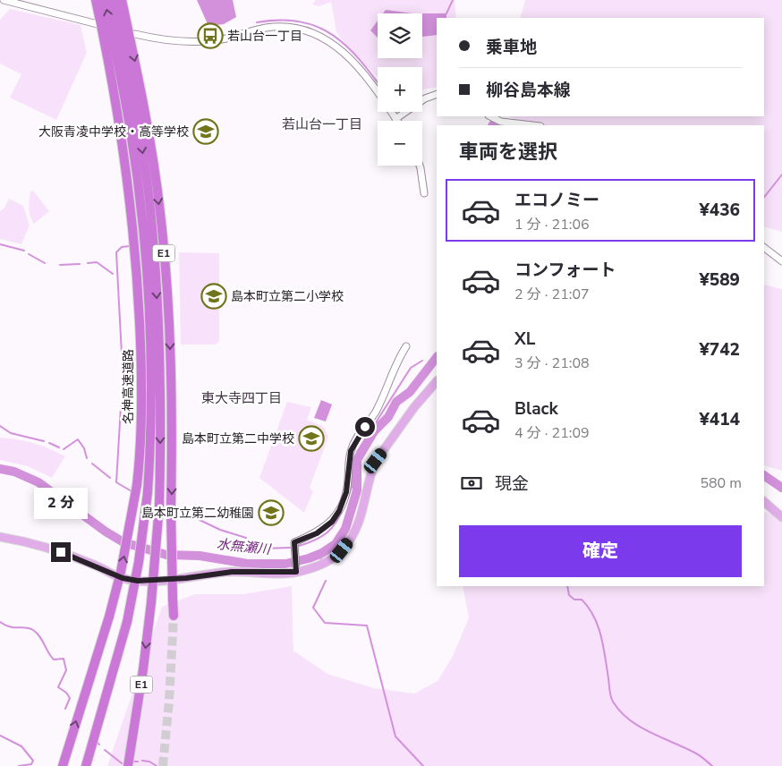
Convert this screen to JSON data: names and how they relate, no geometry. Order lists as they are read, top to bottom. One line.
{"streets":{"highway":["E1","名神高速道路"]},"districts":["若山台一丁目","東大寺四丁目"],"water":["水無瀬川"],"places":{"bus stop":["若山台一丁目"],"school or university":["大阪青凌中学校・高等学校","島本町立第二小学校","島本町立第二中学校","島本町立第二幼稚園"]},"page":{"map_buttons":["+","−"],"banner":["乗車地","柳谷島本線"],"heading":"車両を選択","list":[{"name":"エコノミー","note":"1 分 · 21:06","value":"¥436"},{"name":"コンフォート","note":"2 分 · 21:07","value":"¥589"},{"name":"XL","note":"3 分 · 21:08","value":"¥742"},{"name":"Black","note":"4 分 · 21:09","value":"¥414"}],"pay":["現金","580 m"],"bubble":"2 分","buttons":"確定"}}
